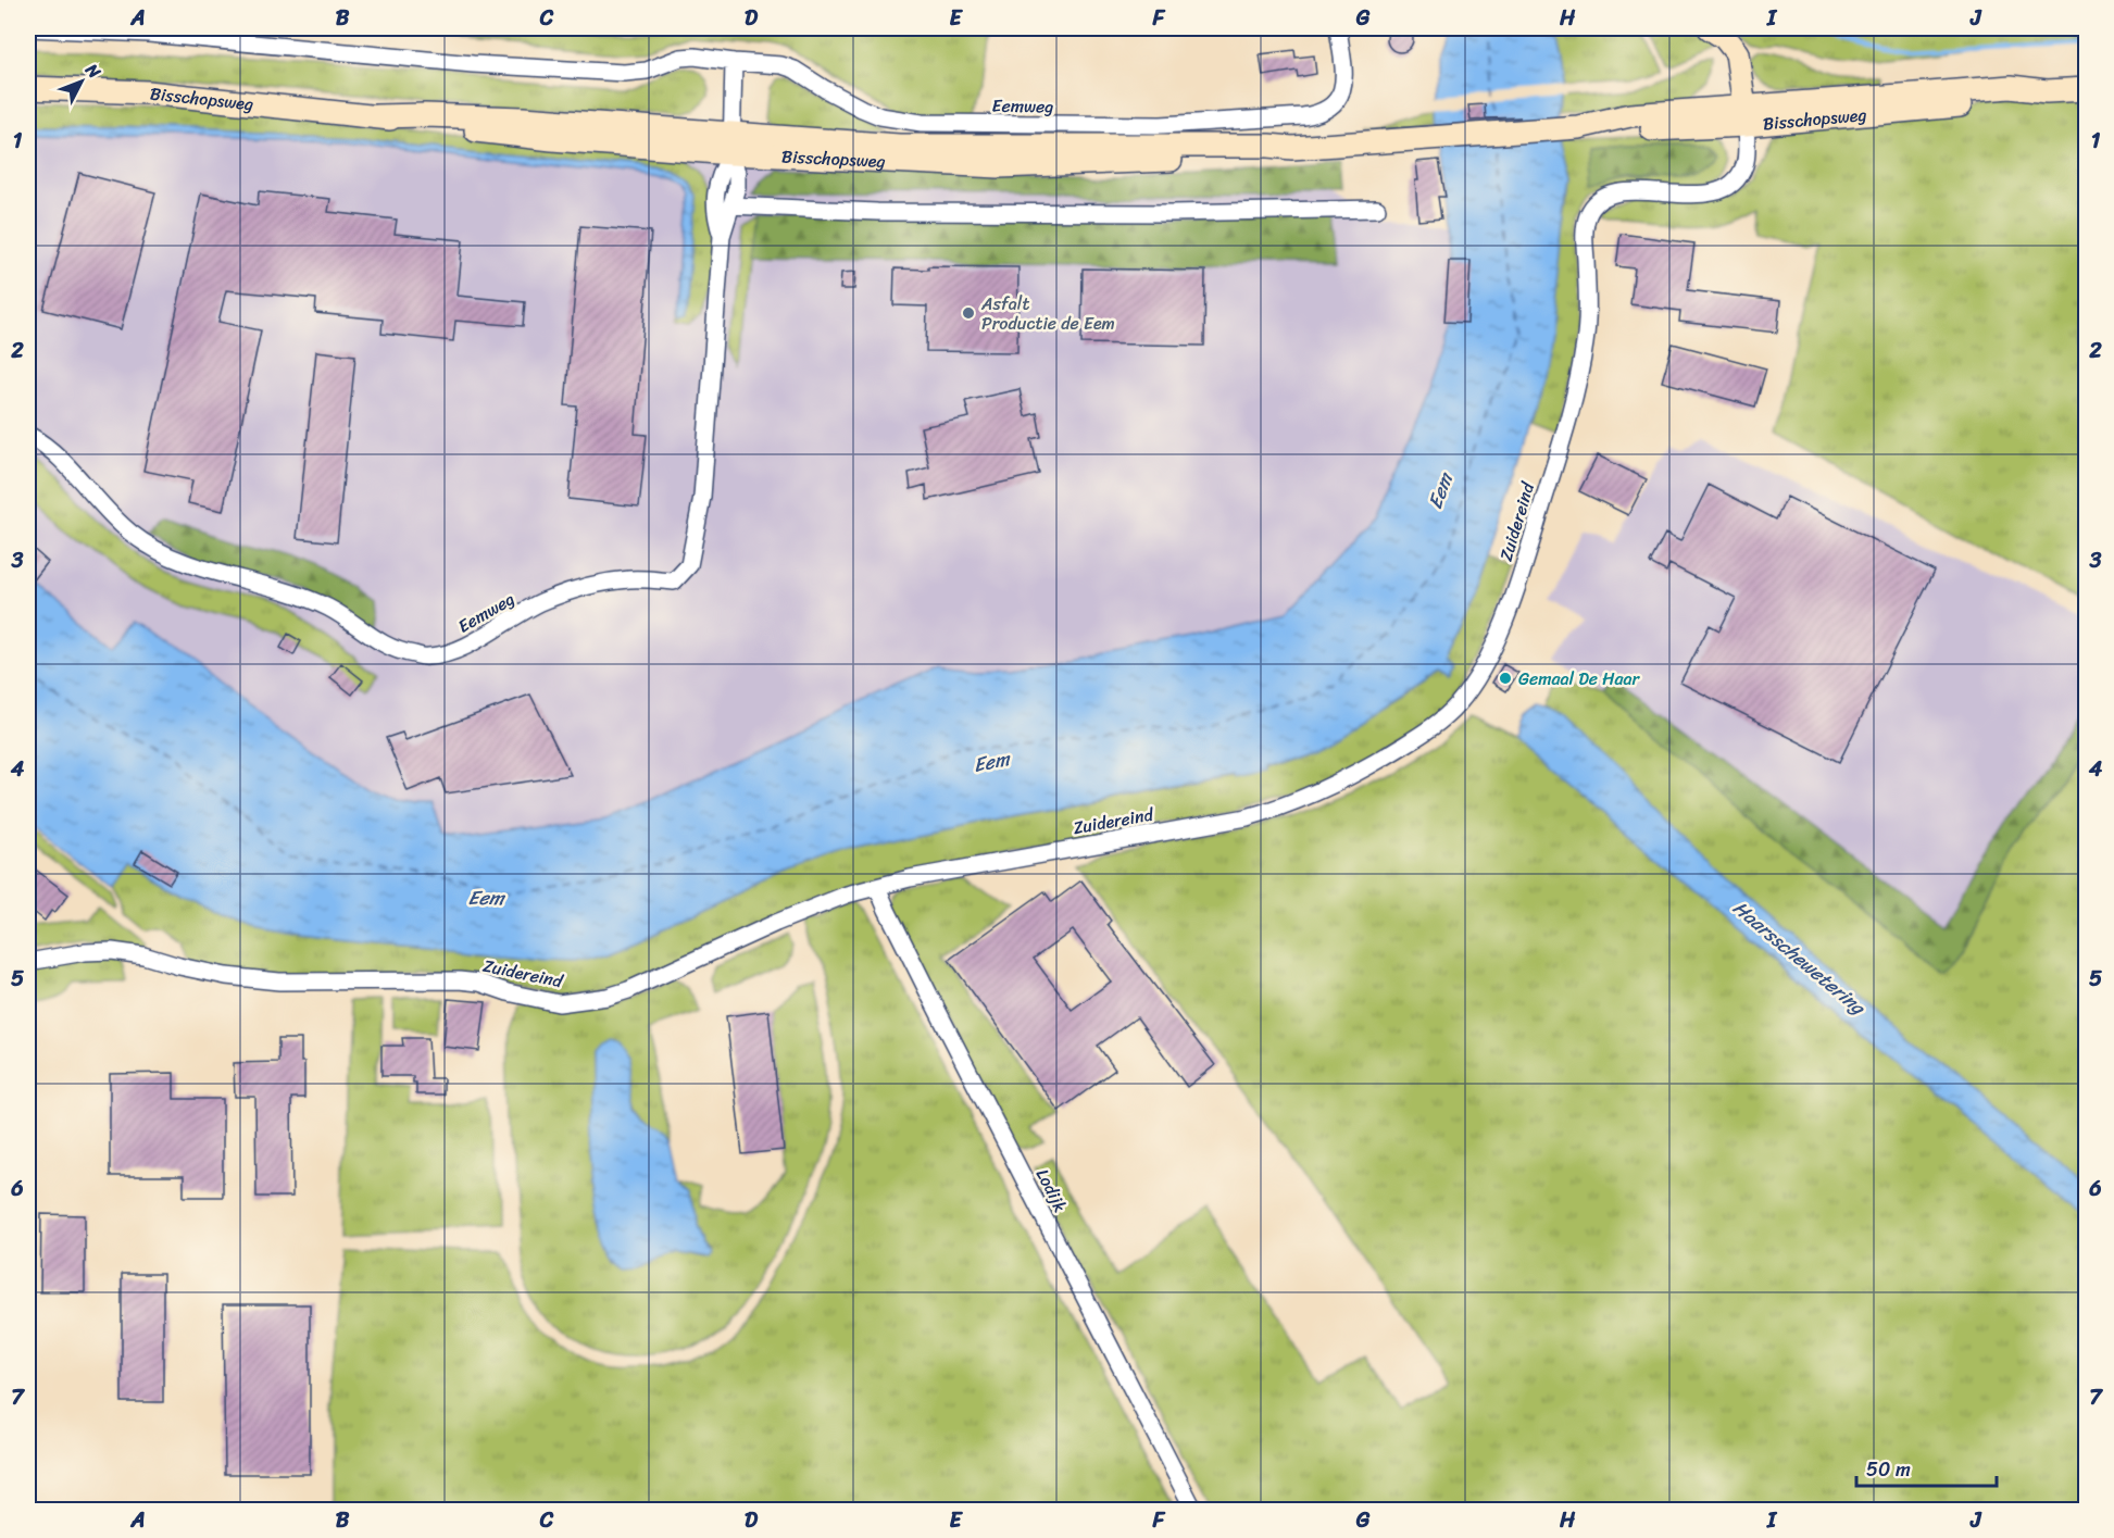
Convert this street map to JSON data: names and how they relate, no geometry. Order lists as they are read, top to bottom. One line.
{"streets":{"main road":["Bisschopsweg"],"street":["Eemweg","Zuidereind","Lodijk"]},"crossings":[["Bisschopsweg","Eemweg"],["Bisschopsweg","Zuidereind"],["Zuidereind","Lodijk"]],"water":["Eem","Haarsschewetering"],"places":["Asfalt Productie de Eem","Gemaal De Haar"],"scale_bar":"50 m","north":"top right","grid":{"columns":["A","B","C","D","E","F","G","H","I","J"],"rows":["1","2","3","4","5","6","7"]}}
